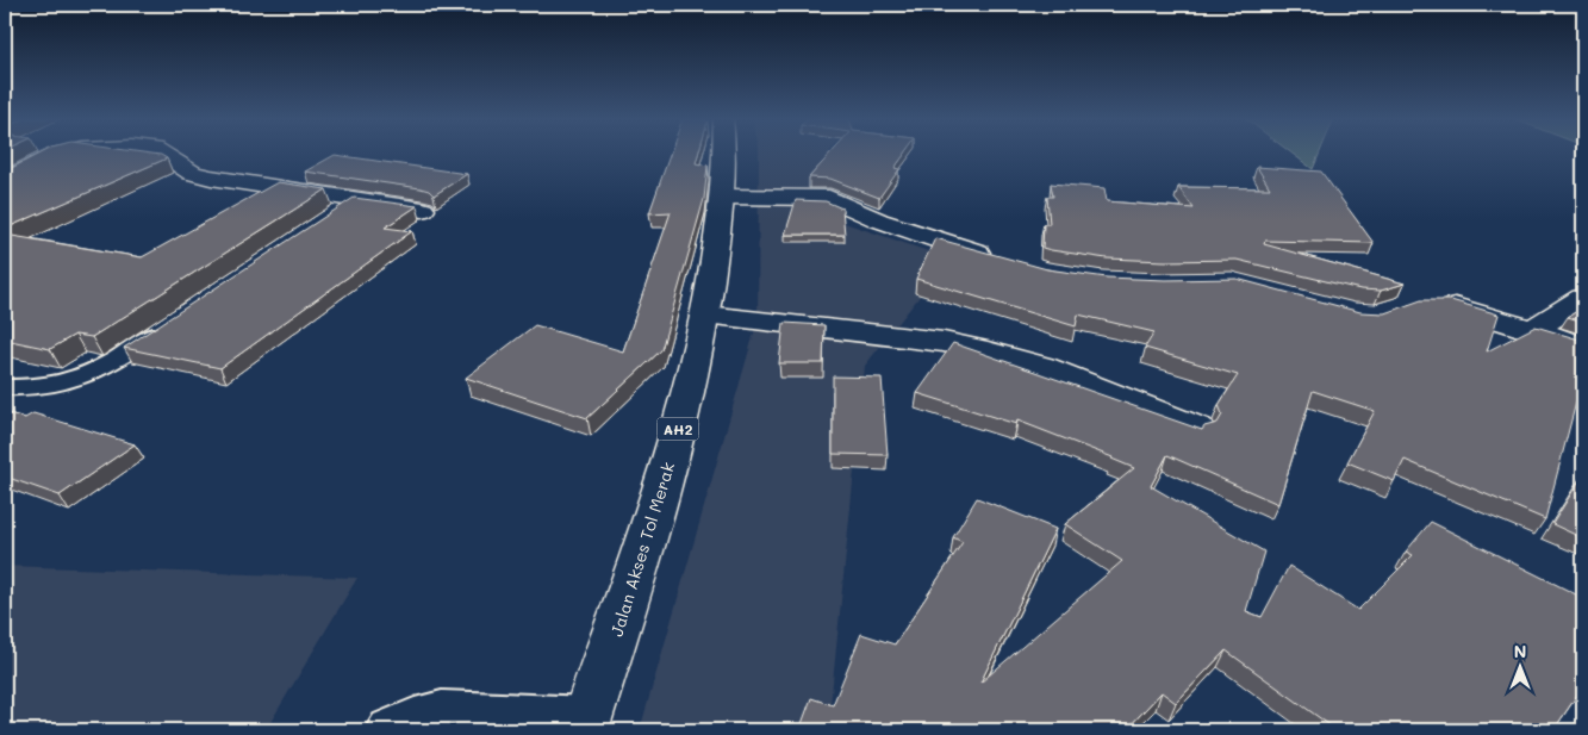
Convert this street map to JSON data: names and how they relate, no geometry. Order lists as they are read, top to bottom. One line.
{"streets":{"main road":["AH2","Jalan Akses Tol Merak"]},"north":"top"}
